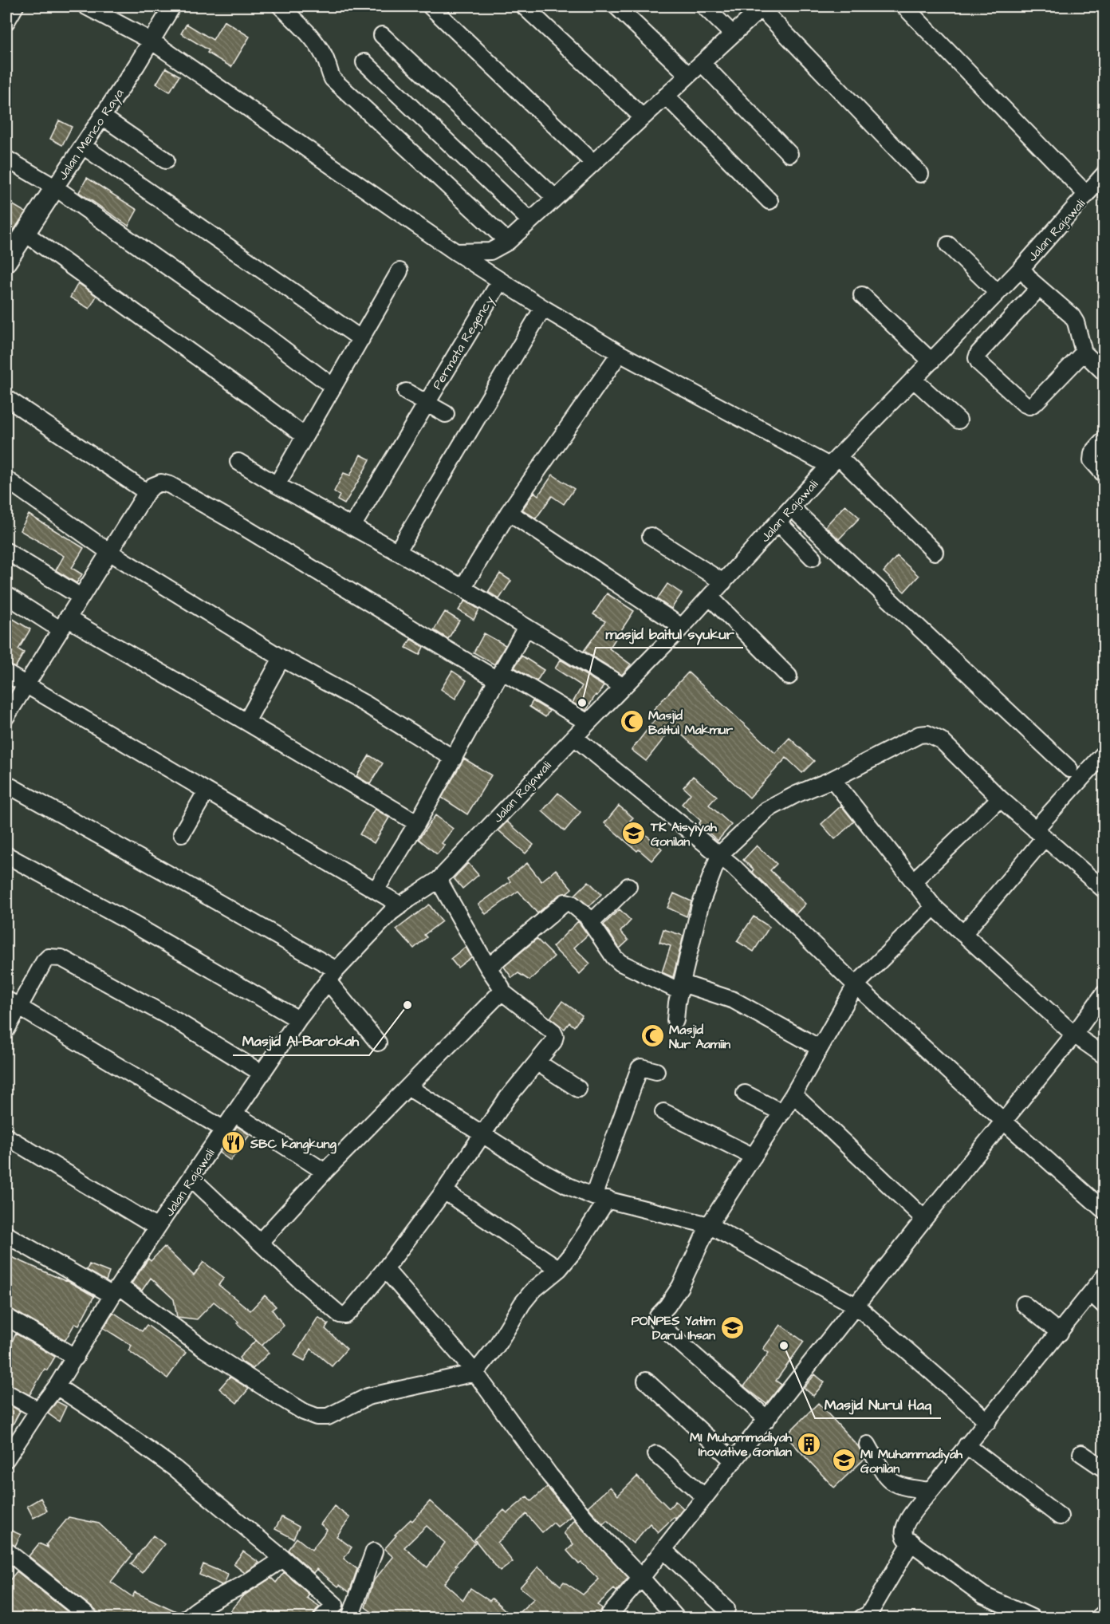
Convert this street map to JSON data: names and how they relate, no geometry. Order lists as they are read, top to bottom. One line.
{"streets":{"main road":["Jalan Menco Raya"],"street":["Jalan Rajawali","Permata Regency"]},"places":{"other":["masjid baitul syukur","Masjid Al-Barokah","Masjid Nurul Haq"],"mosque":["Masjid Baitul Makmur","Masjid Nur Aamiin"],"school or university":["TK Aisyiyah Gonilan","PONPES Yatim Darul Ihsan","MI Muhammadiyah Gonilan"],"restaurant":["SBC kangkung"],"building":["MI Muhammadiyah Inovative Gonilan"]}}
